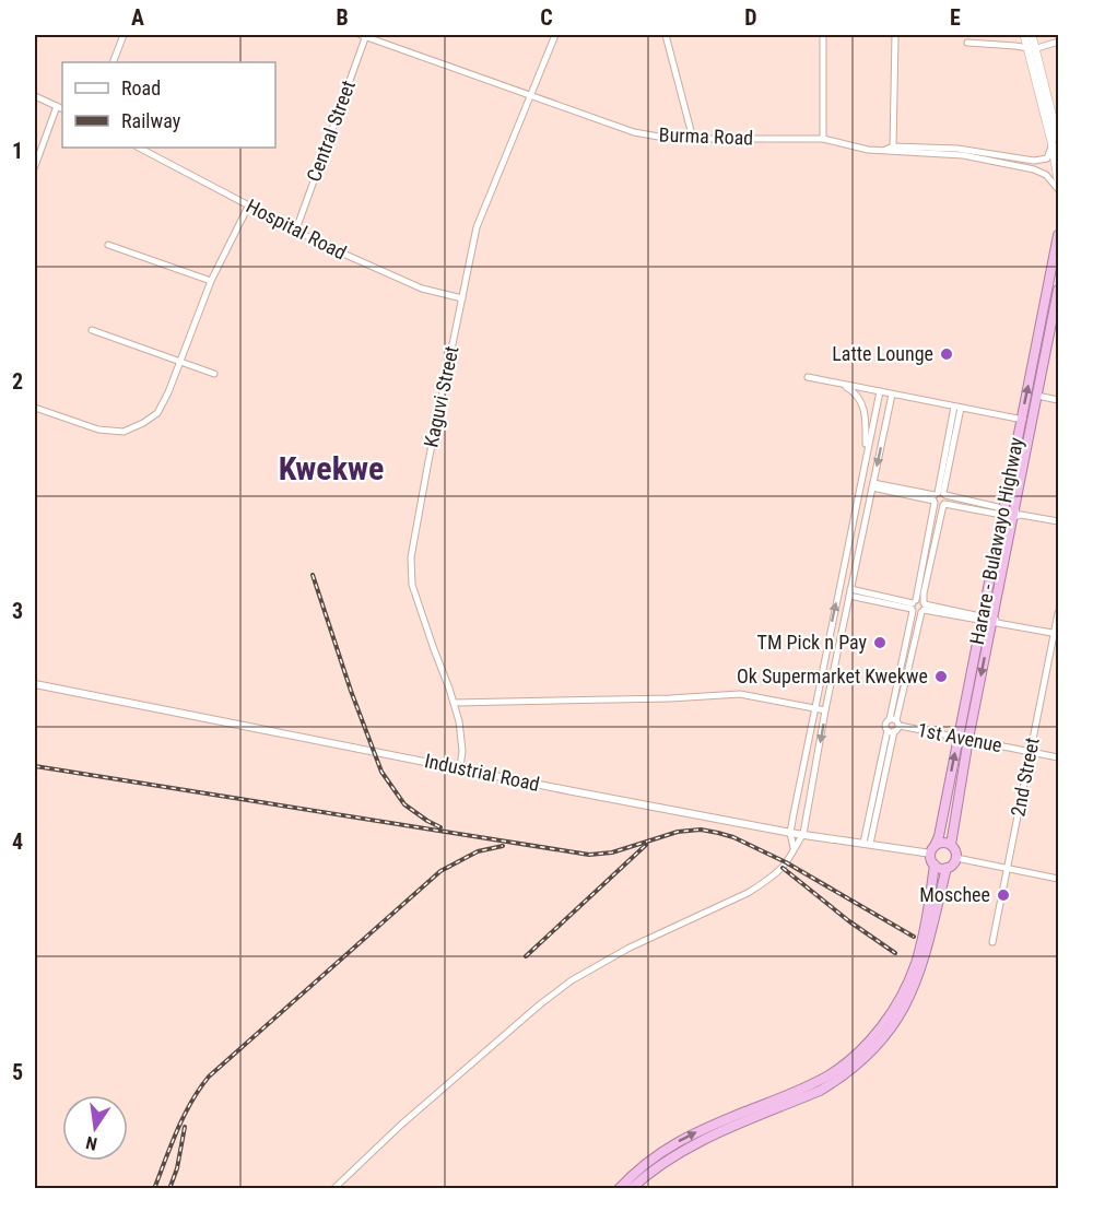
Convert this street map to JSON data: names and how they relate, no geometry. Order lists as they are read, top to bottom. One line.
{"streets":{"highway":["Harare - Bulawayo Highway"],"street":["Central Street","Burma Road","Hospital Road","Kaguvi Street","1st Avenue","Industrial Road","2nd Street"]},"crossings":[["Central Street","Burma Road"],["Central Street","Hospital Road"],["Burma Road","Kaguvi Street"],["Hospital Road","Kaguvi Street"],["Kaguvi Street","Industrial Road"],["Harare - Bulawayo Highway","1st Avenue"],["Harare - Bulawayo Highway","Industrial Road"],["1st Avenue","2nd Street"]],"districts":["Kwekwe"],"places":["Latte Lounge","TM Pick n Pay","Ok Supermarket Kwekwe","Moschee"],"legend":["Road","Railway"],"north":"bottom","grid":{"columns":["A","B","C","D","E"],"rows":["1","2","3","4","5"]}}
